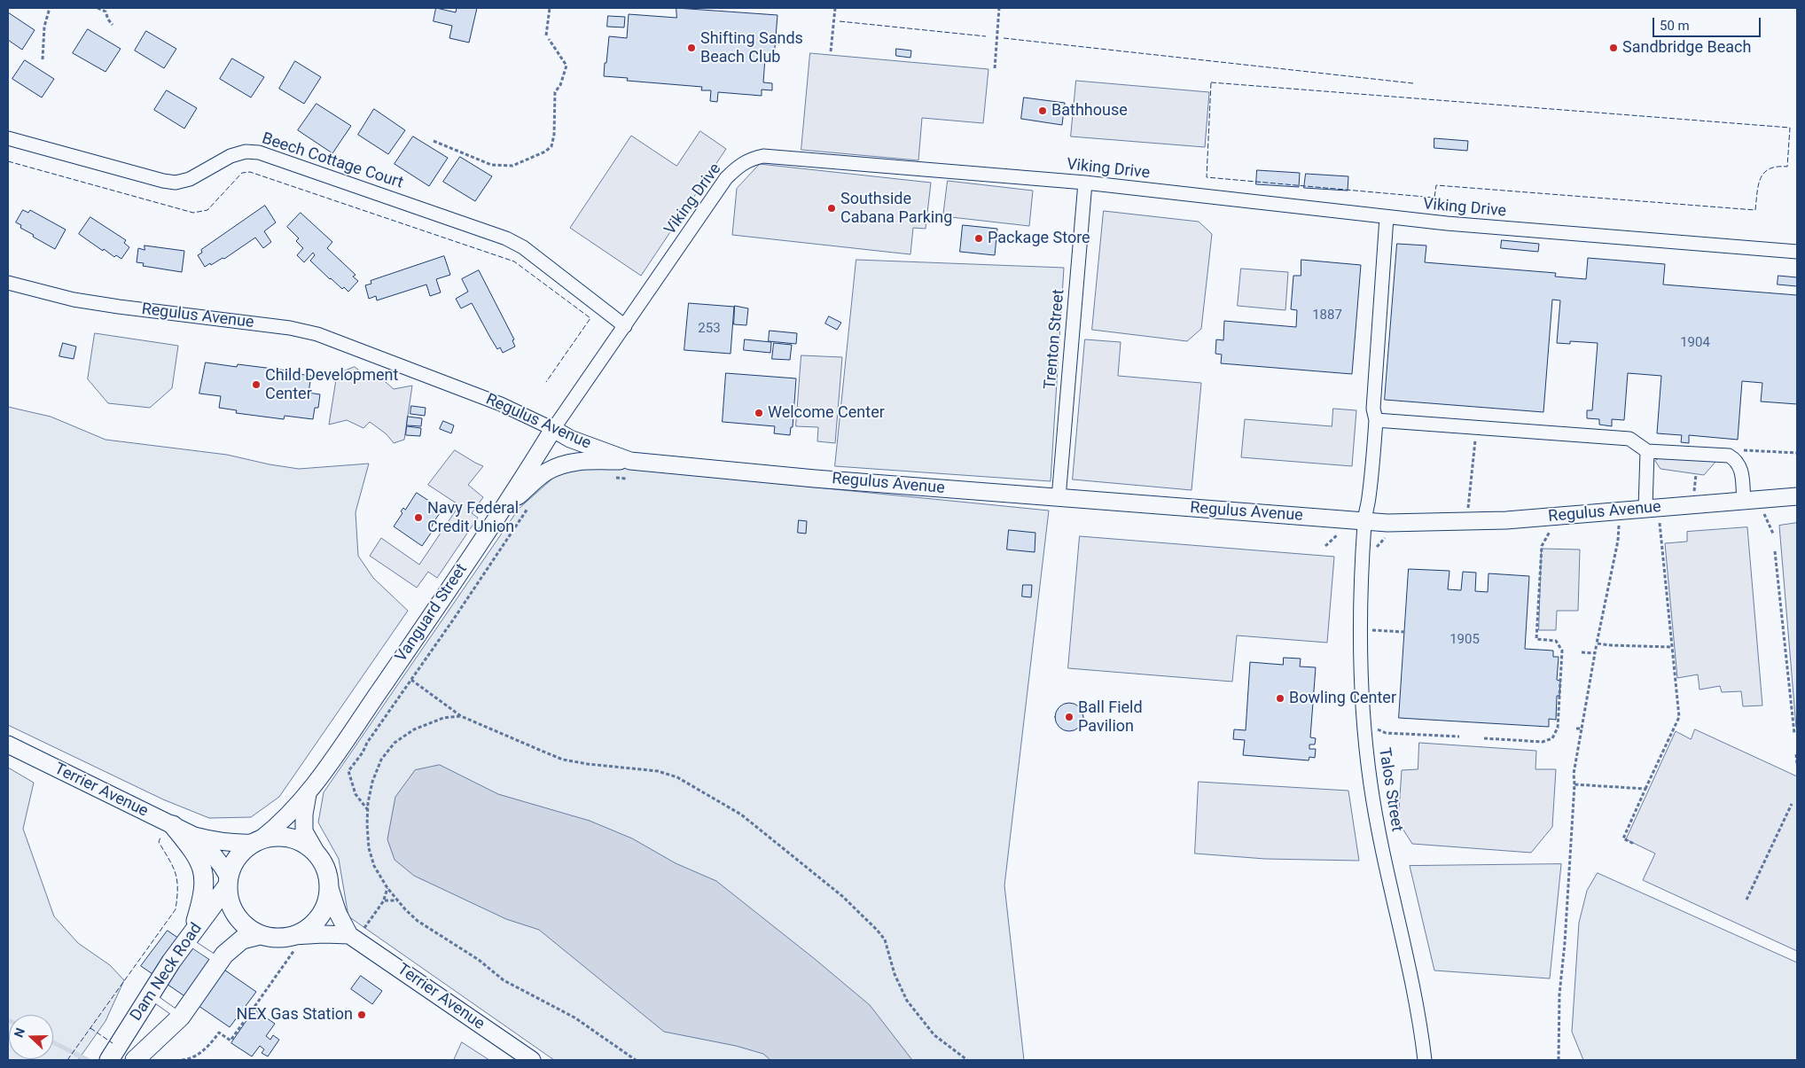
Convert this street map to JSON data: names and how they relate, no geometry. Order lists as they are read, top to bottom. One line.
{"streets":{"main road":["Dam Neck Road"],"street":["Beech Cottage Court","Viking Drive","Regulus Avenue","Trenton Street","Vanguard Street","Talos Street","Terrier Avenue"]},"crossings":[["Beech Cottage Court","Viking Drive"],["Viking Drive","Regulus Avenue"],["Viking Drive","Trenton Street"],["Viking Drive","Vanguard Street"],["Viking Drive","Talos Street"],["Regulus Avenue","Trenton Street"],["Regulus Avenue","Vanguard Street"],["Regulus Avenue","Talos Street"],["Vanguard Street","Terrier Avenue"],["Vanguard Street","Dam Neck Road"],["Terrier Avenue","Dam Neck Road"]],"places":["Shifting Sands Beach Club","Sandbridge Beach","Bathhouse","Southside Cabana Parking","Package Store","Child Development Center","Welcome Center","Navy Federal Credit Union","Bowling Center","Ball Field Pavilion","NEX Gas Station"],"house_numbers":["1887","253","1904","1905"],"scale_bar":"50 m","north":"left"}
